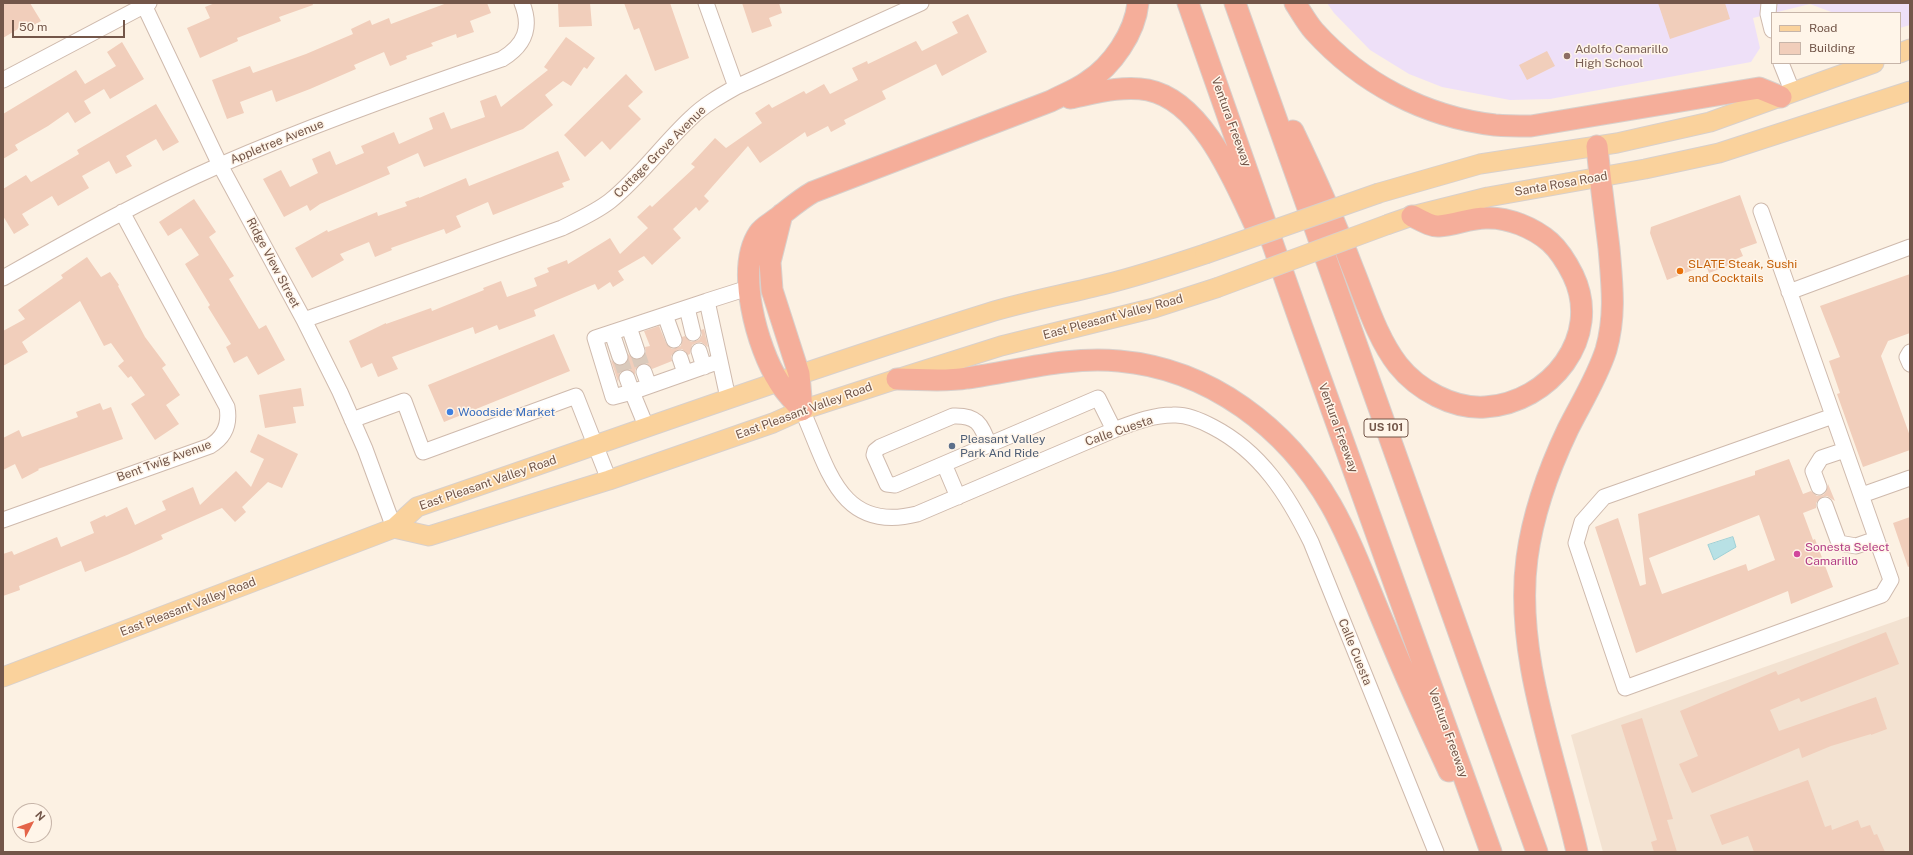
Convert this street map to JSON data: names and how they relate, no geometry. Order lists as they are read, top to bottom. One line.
{"streets":{"highway":["Ventura Freeway","US 101"],"main road":["Santa Rosa Road","East Pleasant Valley Road"],"street":["Appletree Avenue","Cottage Grove Avenue","Ridge View Street","Calle Cuesta","Bent Twig Avenue"]},"crossings":[["Appletree Avenue","Ridge View Street"],["Appletree Avenue","Bent Twig Avenue"],["Cottage Grove Avenue","Ridge View Street"],["Santa Rosa Road","East Pleasant Valley Road"],["Ridge View Street","East Pleasant Valley Road"],["East Pleasant Valley Road","Calle Cuesta"]],"places":["Adolfo Camarillo High School","SLATE Steak, Sushi and Cocktails","Woodside Market","Pleasant Valley Park And Ride","Sonesta Select Camarillo"],"legend":["Road","Building"],"scale_bar":"50 m","north":"top right"}
